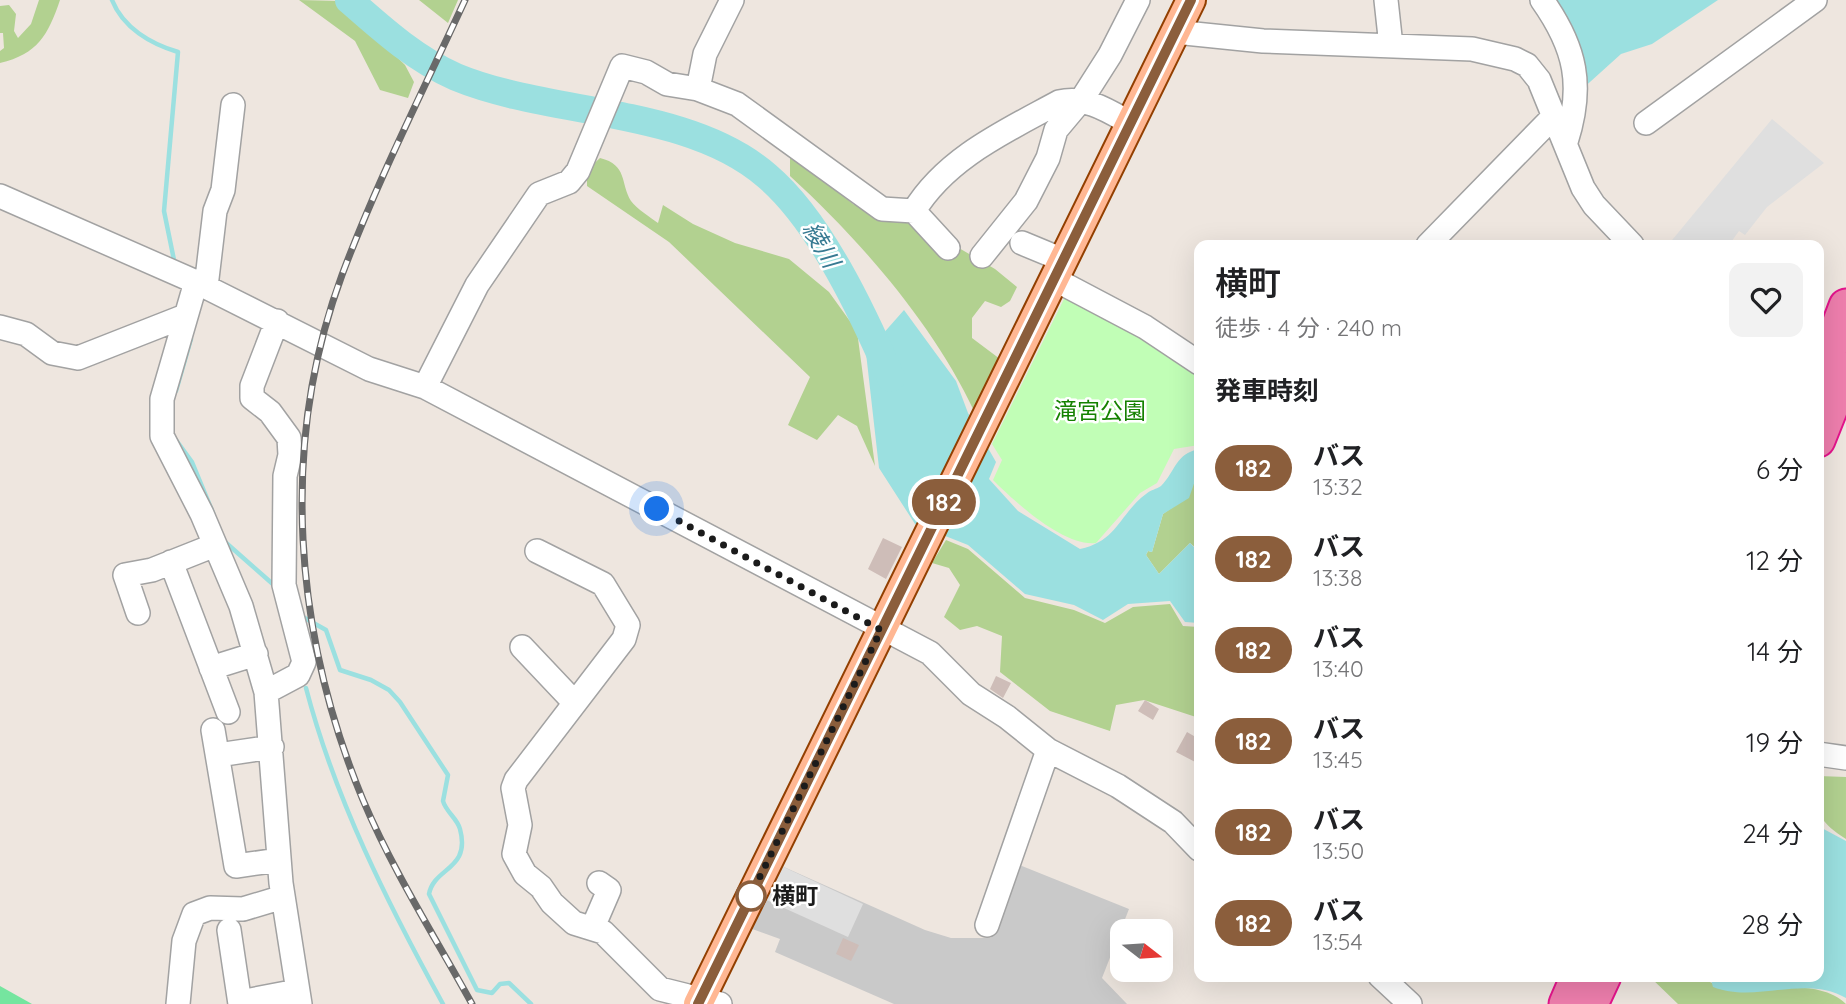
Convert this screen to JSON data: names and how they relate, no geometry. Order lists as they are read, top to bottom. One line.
{"water":["綾川"],"parks":["滝宮公園"],"places":["横町"],"lines":["bus line 182"],"north":"right","page":{"on_map":"182","heading":[["横町","徒歩 · 4 分 · 240 m"],"発車時刻"],"list":[{"mark":"182","name":"バス","note":"13:32","value":"6 分"},{"mark":"182","name":"バス","note":"13:38","value":"12 分"},{"mark":"182","name":"バス","note":"13:40","value":"14 分"},{"mark":"182","name":"バス","note":"13:45","value":"19 分"},{"mark":"182","name":"バス","note":"13:50","value":"24 分"},{"mark":"182","name":"バス","note":"13:54","value":"28 分"}]}}
